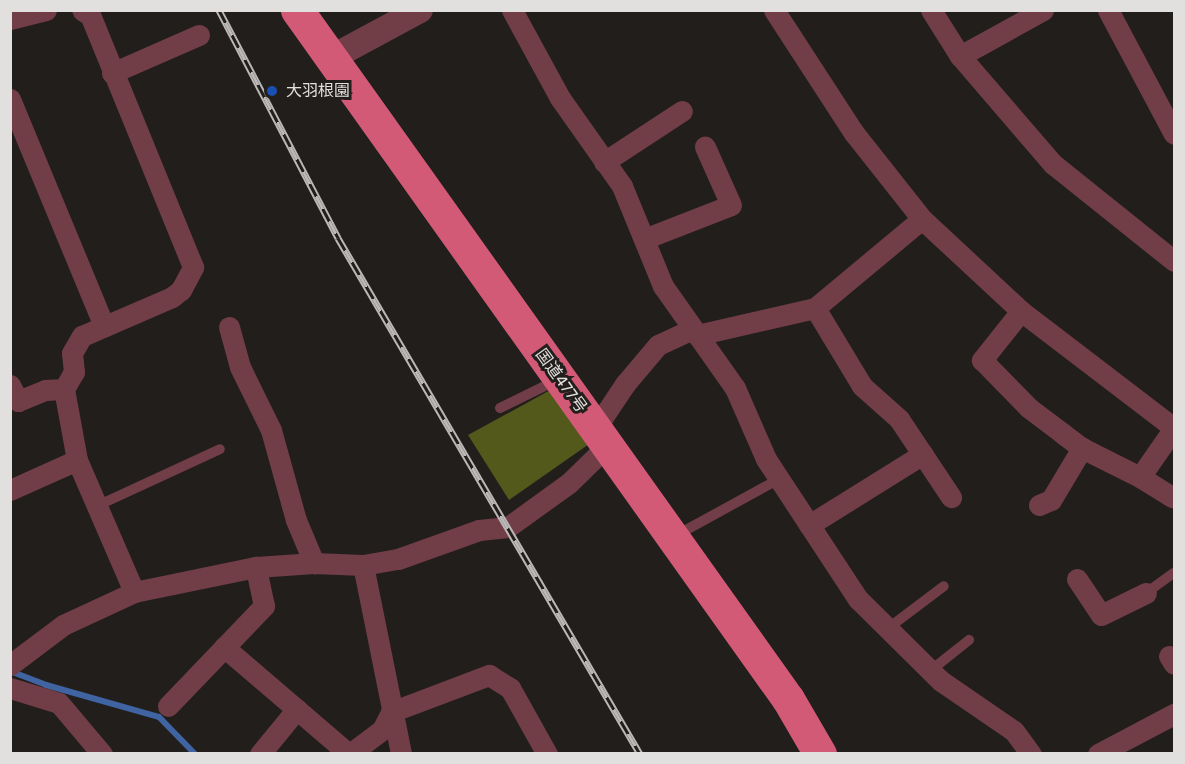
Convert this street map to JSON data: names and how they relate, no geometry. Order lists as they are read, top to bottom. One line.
{"streets":{"highway":["国道477号"]},"places":["大羽根園"]}
